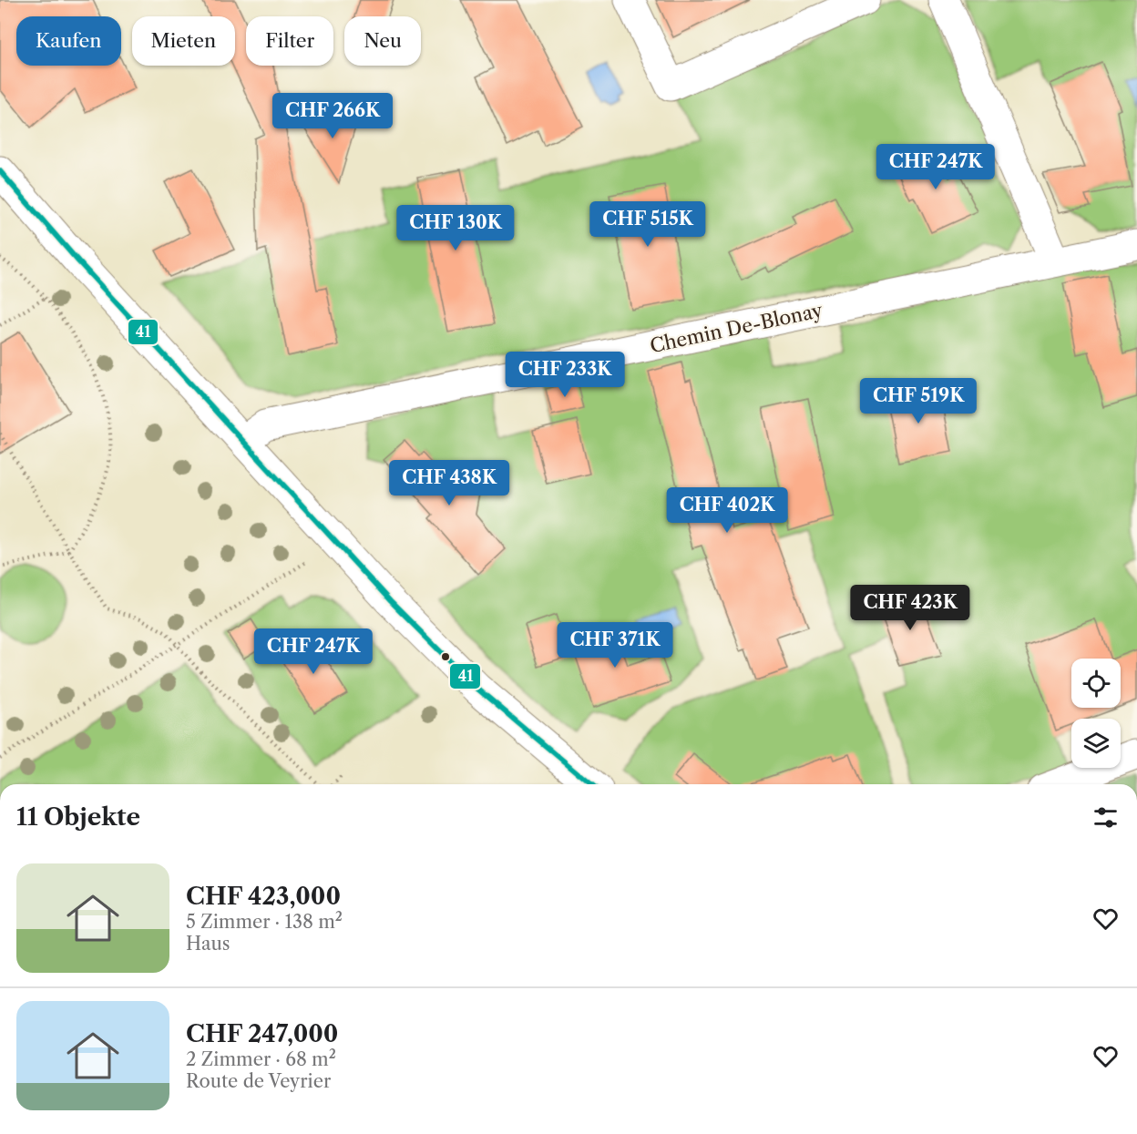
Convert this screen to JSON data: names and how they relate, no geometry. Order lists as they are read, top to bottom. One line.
{"streets":{"street":["Chemin De-Blonay"]},"lines":["transit line 41"],"page":{"chip":["Kaufen","Mieten","Filter","Neu"],"price":["CHF 266K","CHF 247K","CHF 515K","CHF 130K","CHF 233K","CHF 519K","CHF 438K","CHF 402K","CHF 423K","CHF 371K","CHF 247K"],"heading":"11 Objekte","list":[{"name":"CHF 423,000","note":"5 Zimmer · 138 m² · Haus"},{"name":"CHF 247,000","note":"2 Zimmer · 68 m² · Route de Veyrier"}]}}
